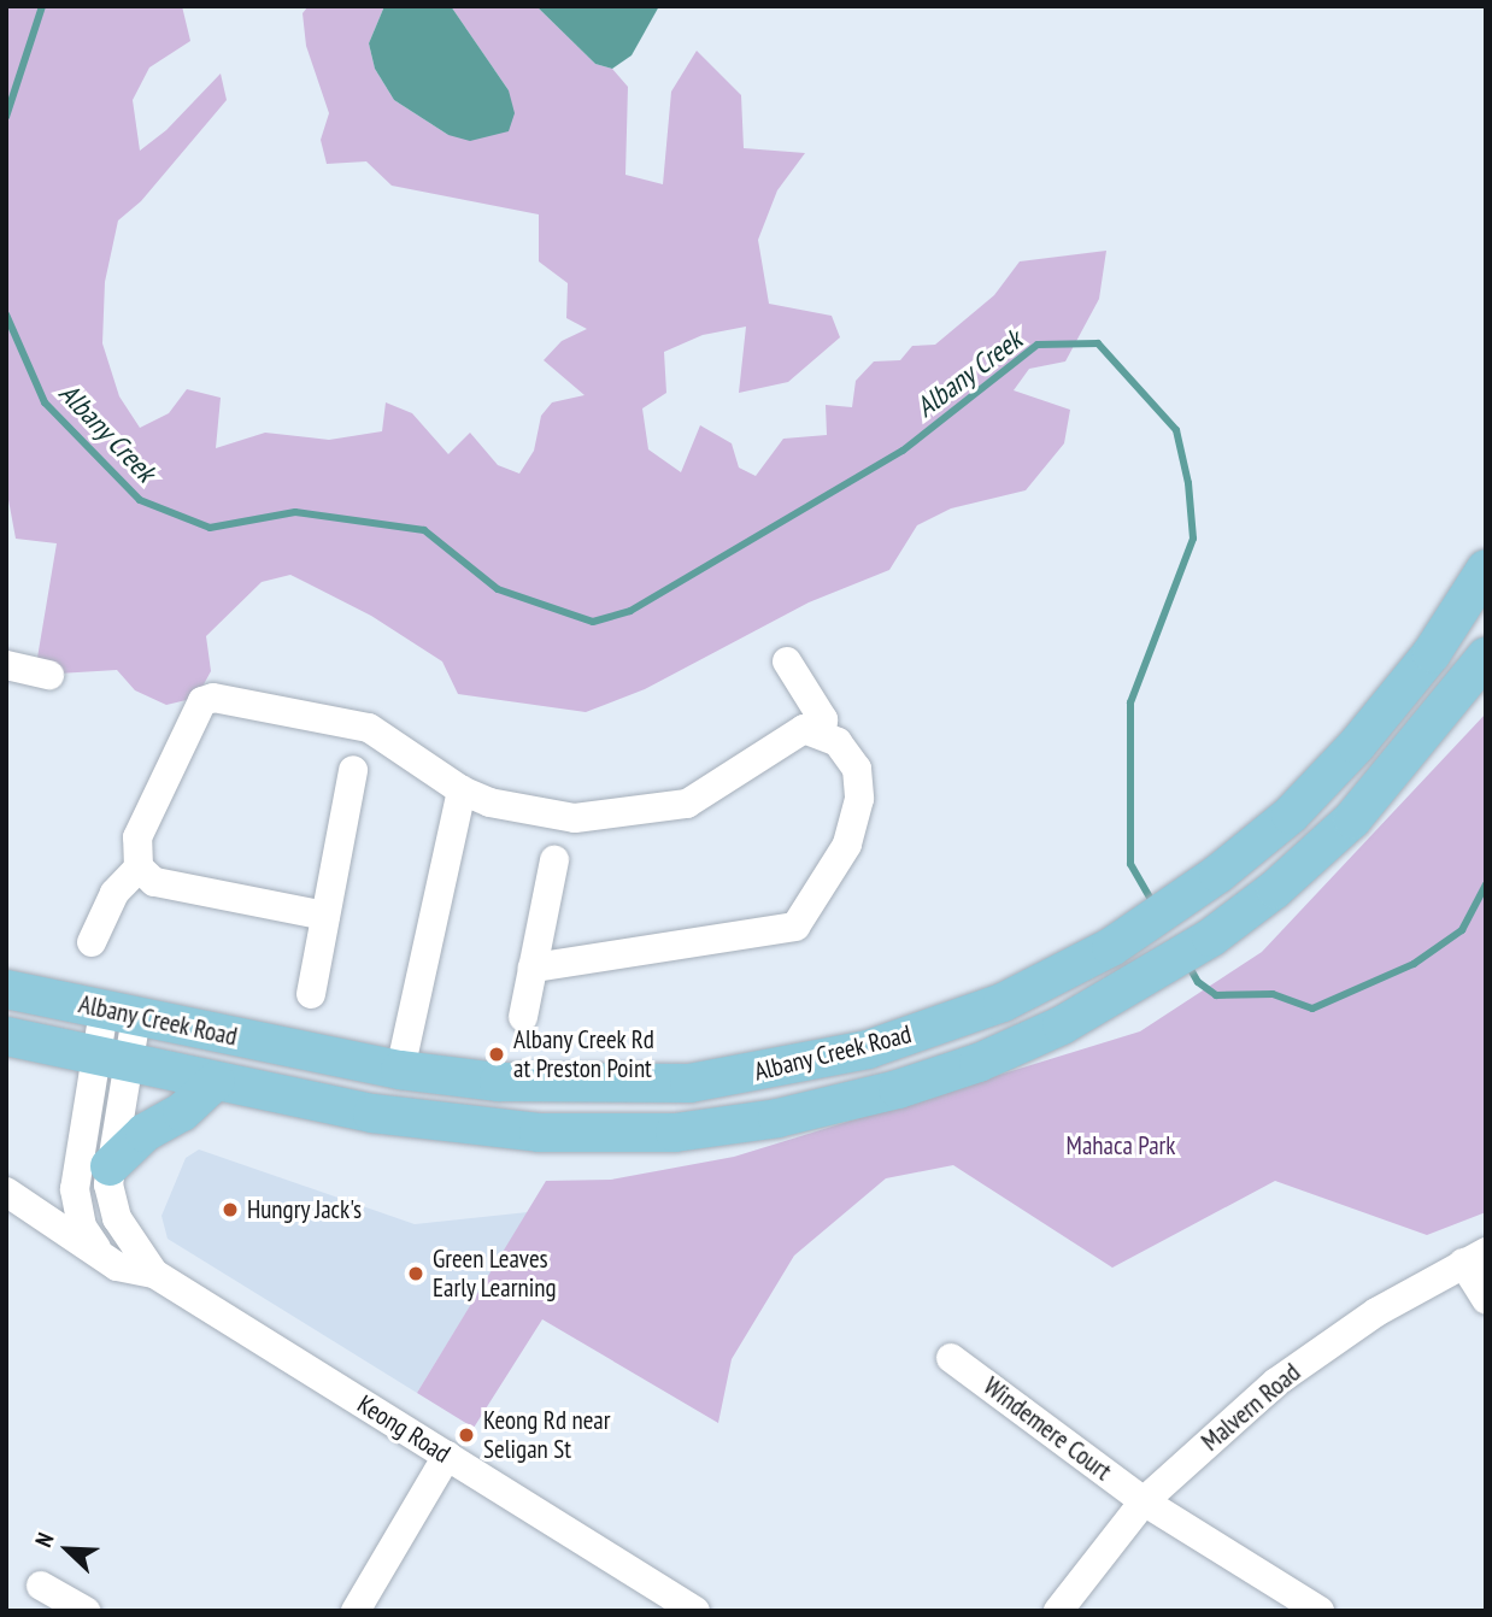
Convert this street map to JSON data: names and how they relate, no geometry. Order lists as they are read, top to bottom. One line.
{"streets":{"main road":["Albany Creek Road"],"street":["Malvern Road","Keong Road","Windemere Court"]},"crossings":[["Malvern Road","Windemere Court"]],"water":["Albany Creek"],"parks":["Mahaca Park"],"places":["Albany Creek Rd at Preston Point","Hungry Jack's","Green Leaves Early Learning","Keong Rd near Seligan St"],"north":"top left"}
